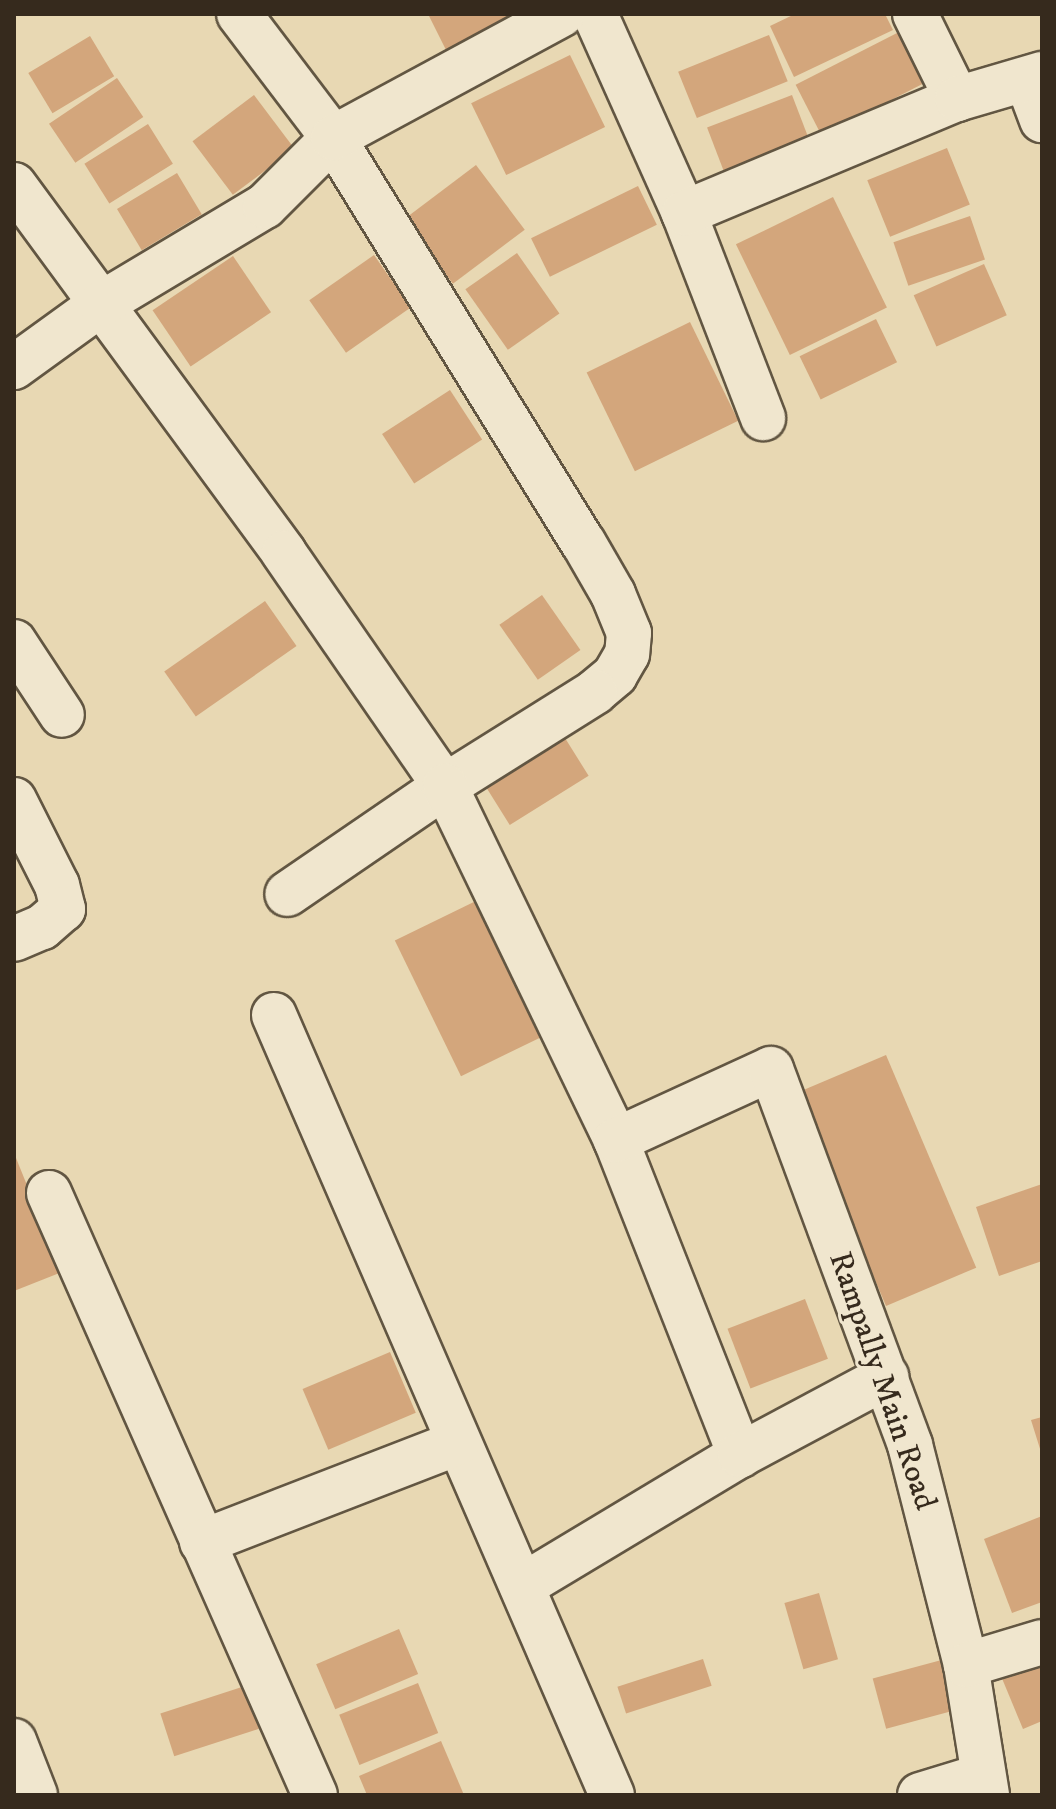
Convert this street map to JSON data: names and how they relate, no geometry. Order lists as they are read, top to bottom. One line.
{"streets":{"street":["Rampally Main Road"]}}
